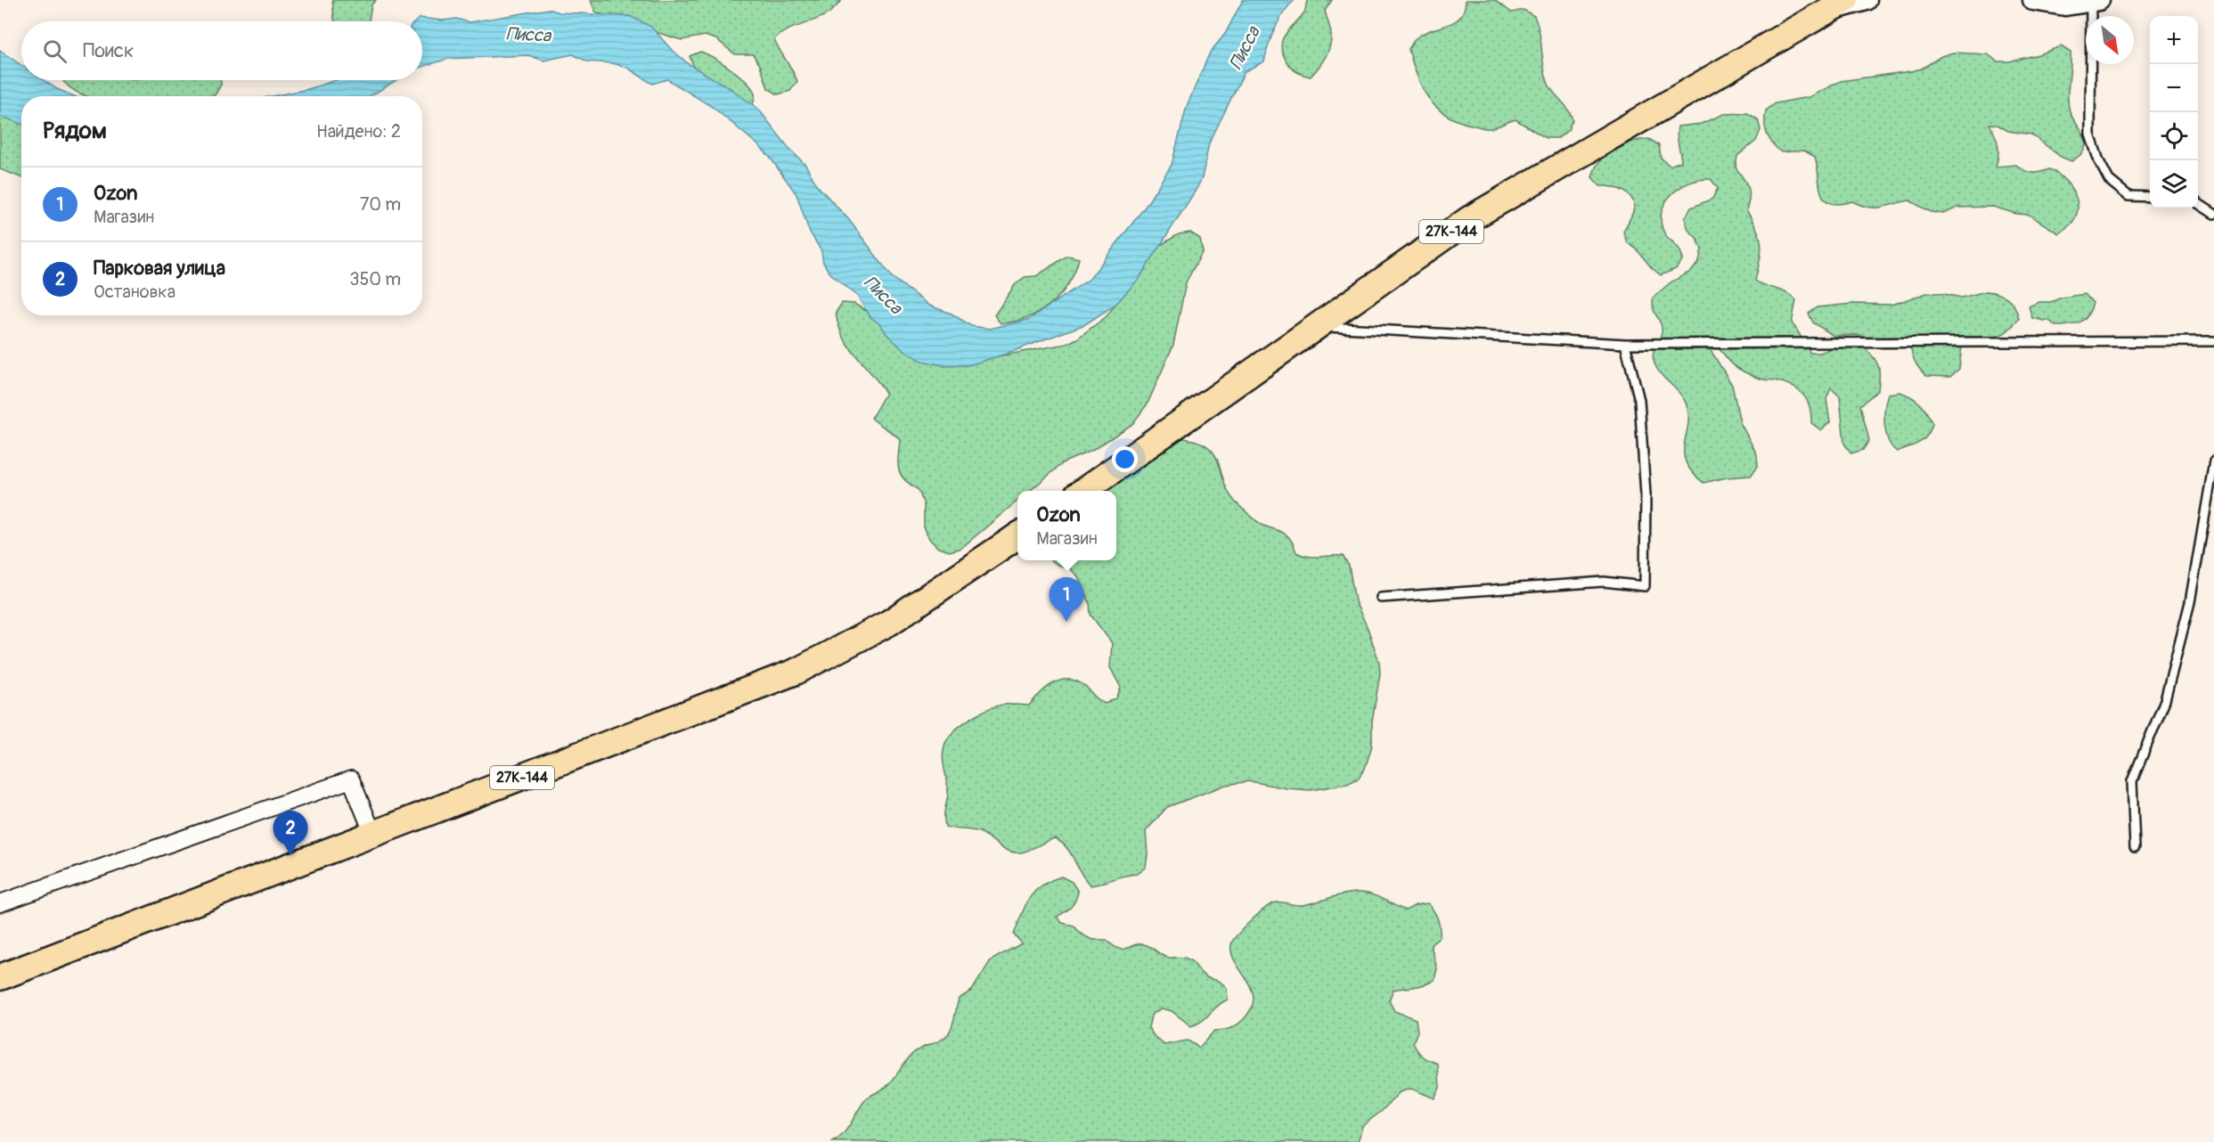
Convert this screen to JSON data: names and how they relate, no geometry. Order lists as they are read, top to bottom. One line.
{"streets":{"main road":["27К-144"]},"water":["Писса"],"north":"bottom right","page":{"map_buttons":["+","−"],"search":"Поиск","heading":["Рядом","Найдено: 2"],"list":[{"mark":"1","name":"Ozon","note":"Магазин","value":"70 m"},{"mark":"2","name":"Парковая улица","note":"Остановка","value":"350 m"}],"popup":["Ozon","Магазин"],"pins":["1","2"]}}
